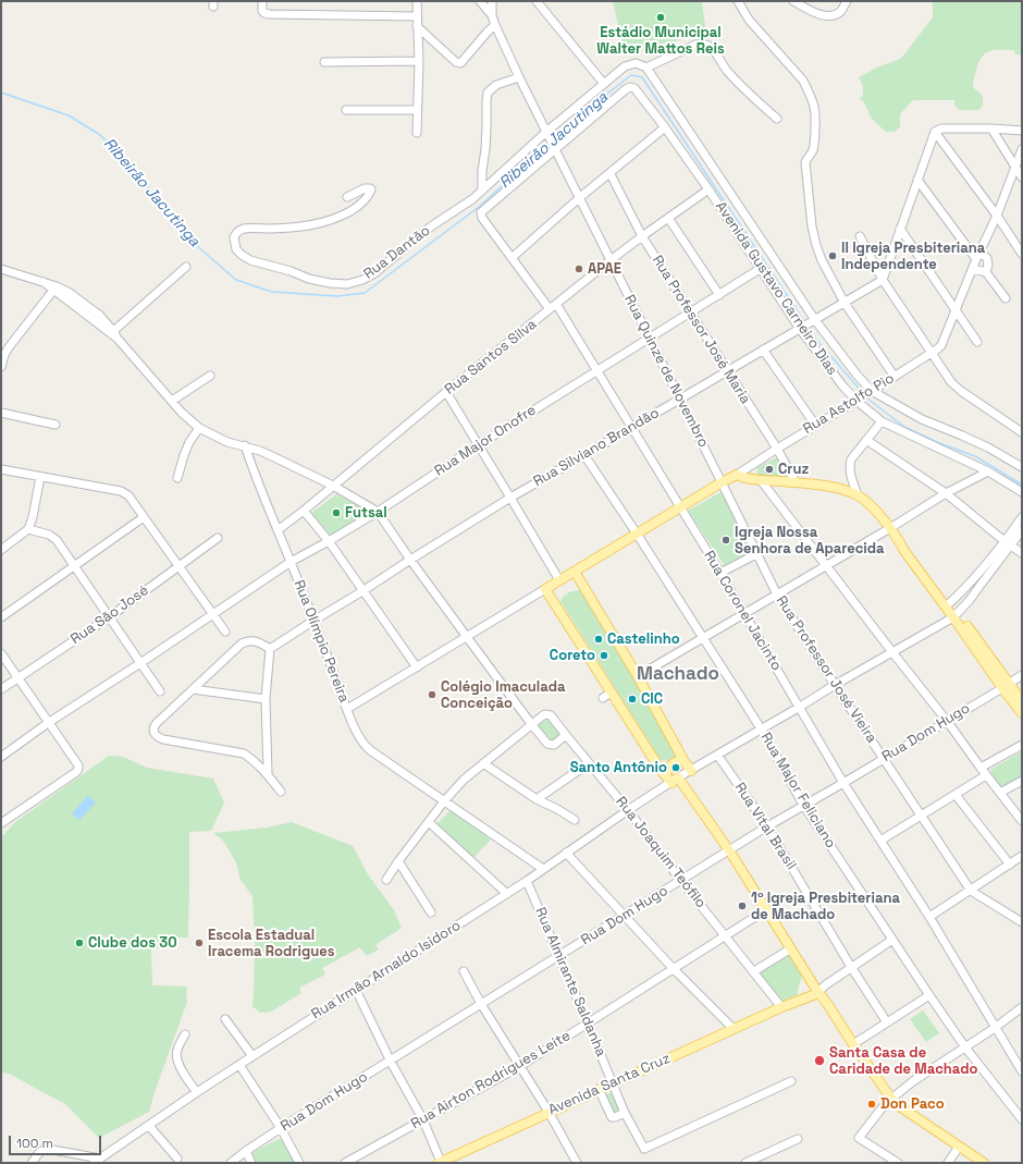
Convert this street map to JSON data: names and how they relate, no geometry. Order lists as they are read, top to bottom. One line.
{"streets":{"main road":["Rua Astolfo Pio","Avenida Santa Cruz"],"street":["Rua Dantão","Avenida Gustavo Carneiro Dias","Rua Professor José Maria","Rua Santos Silva","Rua Quinze de Novembro","Rua Major Onofre","Rua Silviano Brandão","Rua Coronel Jacinto","Rua São José","Rua Olímpio Pereira","Rua Professor José Vieira","Rua Dom Hugo","Rua Major Feliciano","Rua Vital Brasil","Rua Joaquim Teófilo","Rua Irmão Arnaldo Isidoro","Rua Almirante Saldanha","Rua Airton Rodrigues Leite"]},"crossings":[["Avenida Gustavo Carneiro Dias","Rua Santos Silva"],["Avenida Gustavo Carneiro Dias","Rua Quinze de Novembro"],["Avenida Gustavo Carneiro Dias","Rua Astolfo Pio"],["Avenida Gustavo Carneiro Dias","Rua Major Onofre"],["Avenida Gustavo Carneiro Dias","Rua Silviano Brandão"],["Avenida Gustavo Carneiro Dias","Rua Coronel Jacinto"],["Rua Professor José Maria","Rua Santos Silva"],["Rua Professor José Maria","Rua Astolfo Pio"],["Rua Professor José Maria","Rua Major Onofre"],["Rua Professor José Maria","Rua Silviano Brandão"],["Rua Santos Silva","Rua Quinze de Novembro"],["Rua Santos Silva","Rua Coronel Jacinto"],["Rua Santos Silva","Rua Olímpio Pereira"],["Rua Quinze de Novembro","Rua Astolfo Pio"],["Rua Quinze de Novembro","Rua Major Onofre"],["Rua Quinze de Novembro","Rua Silviano Brandão"],["Rua Quinze de Novembro","Rua Coronel Jacinto"],["Rua Quinze de Novembro","Rua Professor José Vieira"],["Rua Astolfo Pio","Rua Coronel Jacinto"],["Rua Astolfo Pio","Rua Major Feliciano"],["Rua Major Onofre","Rua Coronel Jacinto"],["Rua Major Onofre","Rua Olímpio Pereira"],["Rua Silviano Brandão","Rua Coronel Jacinto"],["Rua Silviano Brandão","Rua Olímpio Pereira"],["Rua Silviano Brandão","Rua Major Feliciano"],["Rua Coronel Jacinto","Rua Dom Hugo"],["Rua Coronel Jacinto","Rua Irmão Arnaldo Isidoro"],["Rua Olímpio Pereira","Rua Irmão Arnaldo Isidoro"],["Rua Professor José Vieira","Rua Dom Hugo"],["Rua Professor José Vieira","Rua Irmão Arnaldo Isidoro"],["Rua Dom Hugo","Rua Major Feliciano"],["Rua Dom Hugo","Rua Vital Brasil"],["Rua Dom Hugo","Rua Joaquim Teófilo"],["Rua Dom Hugo","Rua Almirante Saldanha"],["Rua Major Feliciano","Rua Irmão Arnaldo Isidoro"],["Rua Vital Brasil","Rua Irmão Arnaldo Isidoro"],["Rua Joaquim Teófilo","Rua Irmão Arnaldo Isidoro"],["Rua Joaquim Teófilo","Rua Airton Rodrigues Leite"],["Rua Joaquim Teófilo","Avenida Santa Cruz"],["Rua Irmão Arnaldo Isidoro","Rua Almirante Saldanha"],["Rua Almirante Saldanha","Rua Airton Rodrigues Leite"],["Rua Almirante Saldanha","Avenida Santa Cruz"]],"districts":["Machado"],"water":["Ribeirão Jacutinga"],"places":["Estádio Municipal Walter Mattos Reis","II Igreja Presbiteriana Independente","APAE","Cruz","Futsal","Igreja Nossa Senhora de Aparecida","Castelinho","Coreto","Colégio Imaculada Conceição","CIC","Santo Antônio","1º Igreja Presbiteriana de Machado","Clube dos 30","Escola Estadual Iracema Rodrigues","Santa Casa de Caridade de Machado","Don Paco"],"scale_bar":"100 m"}
